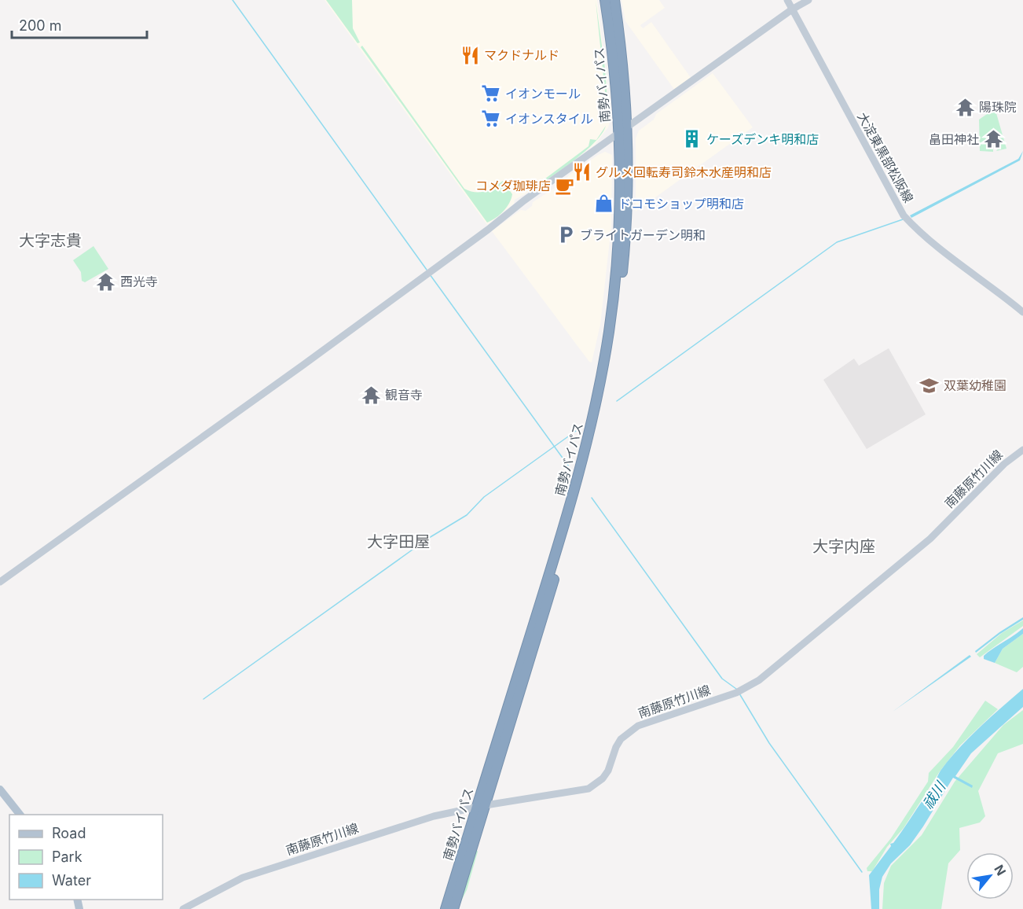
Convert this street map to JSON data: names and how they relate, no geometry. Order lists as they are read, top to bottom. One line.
{"streets":{"highway":["南勢バイパス"],"main road":["大淀東黒部松阪線","南藤原竹川線"]},"crossings":[["南勢バイパス","南藤原竹川線"]],"districts":["大字志貴","大字田屋","大字内座"],"water":["祓川"],"places":{"restaurant":["マクドナルド","グルメ回転寿司鈴木水産明和店"],"supermarket":["イオンモール","イオンスタイル"],"temple":["陽珠院","畠田神社","西光寺","観音寺"],"building":["ケーズデンキ明和店"],"cafe":["コメダ珈琲店"],"shop":["ドコモショップ明和店"],"parking":["ブライトガーデン明和"],"school or university":["双葉幼稚園"]},"legend":["Road","Park","Water"],"scale_bar":"200 m","north":"top right"}
